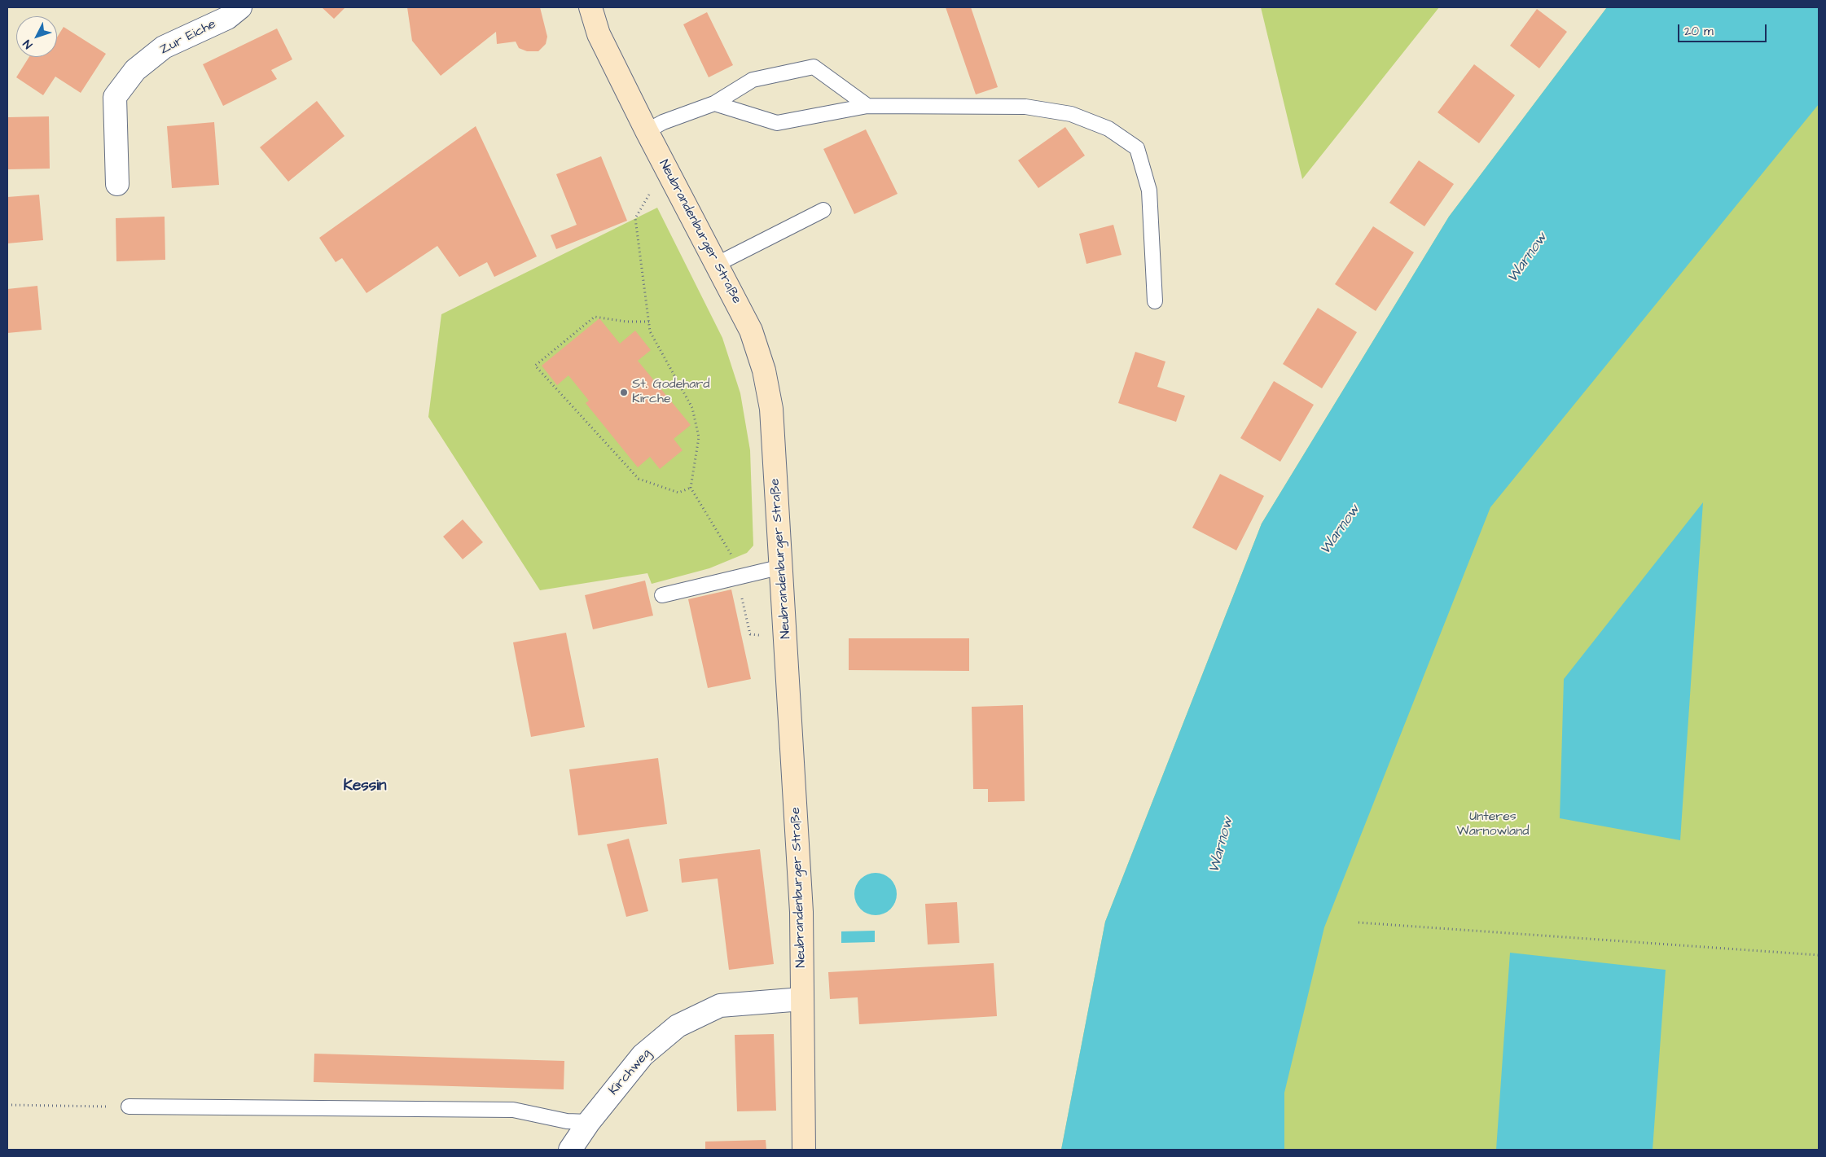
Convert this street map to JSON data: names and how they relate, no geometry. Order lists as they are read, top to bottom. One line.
{"streets":{"main road":["Neubrandenburger Straße"],"street":["Zur Eiche","Kirchweg"]},"crossings":[["Neubrandenburger Straße","Kirchweg"]],"districts":["Kessin"],"water":["Warnow"],"parks":["Unteres Warnowland"],"places":["St. Godehard Kirche"],"scale_bar":"20 m","north":"bottom left"}
